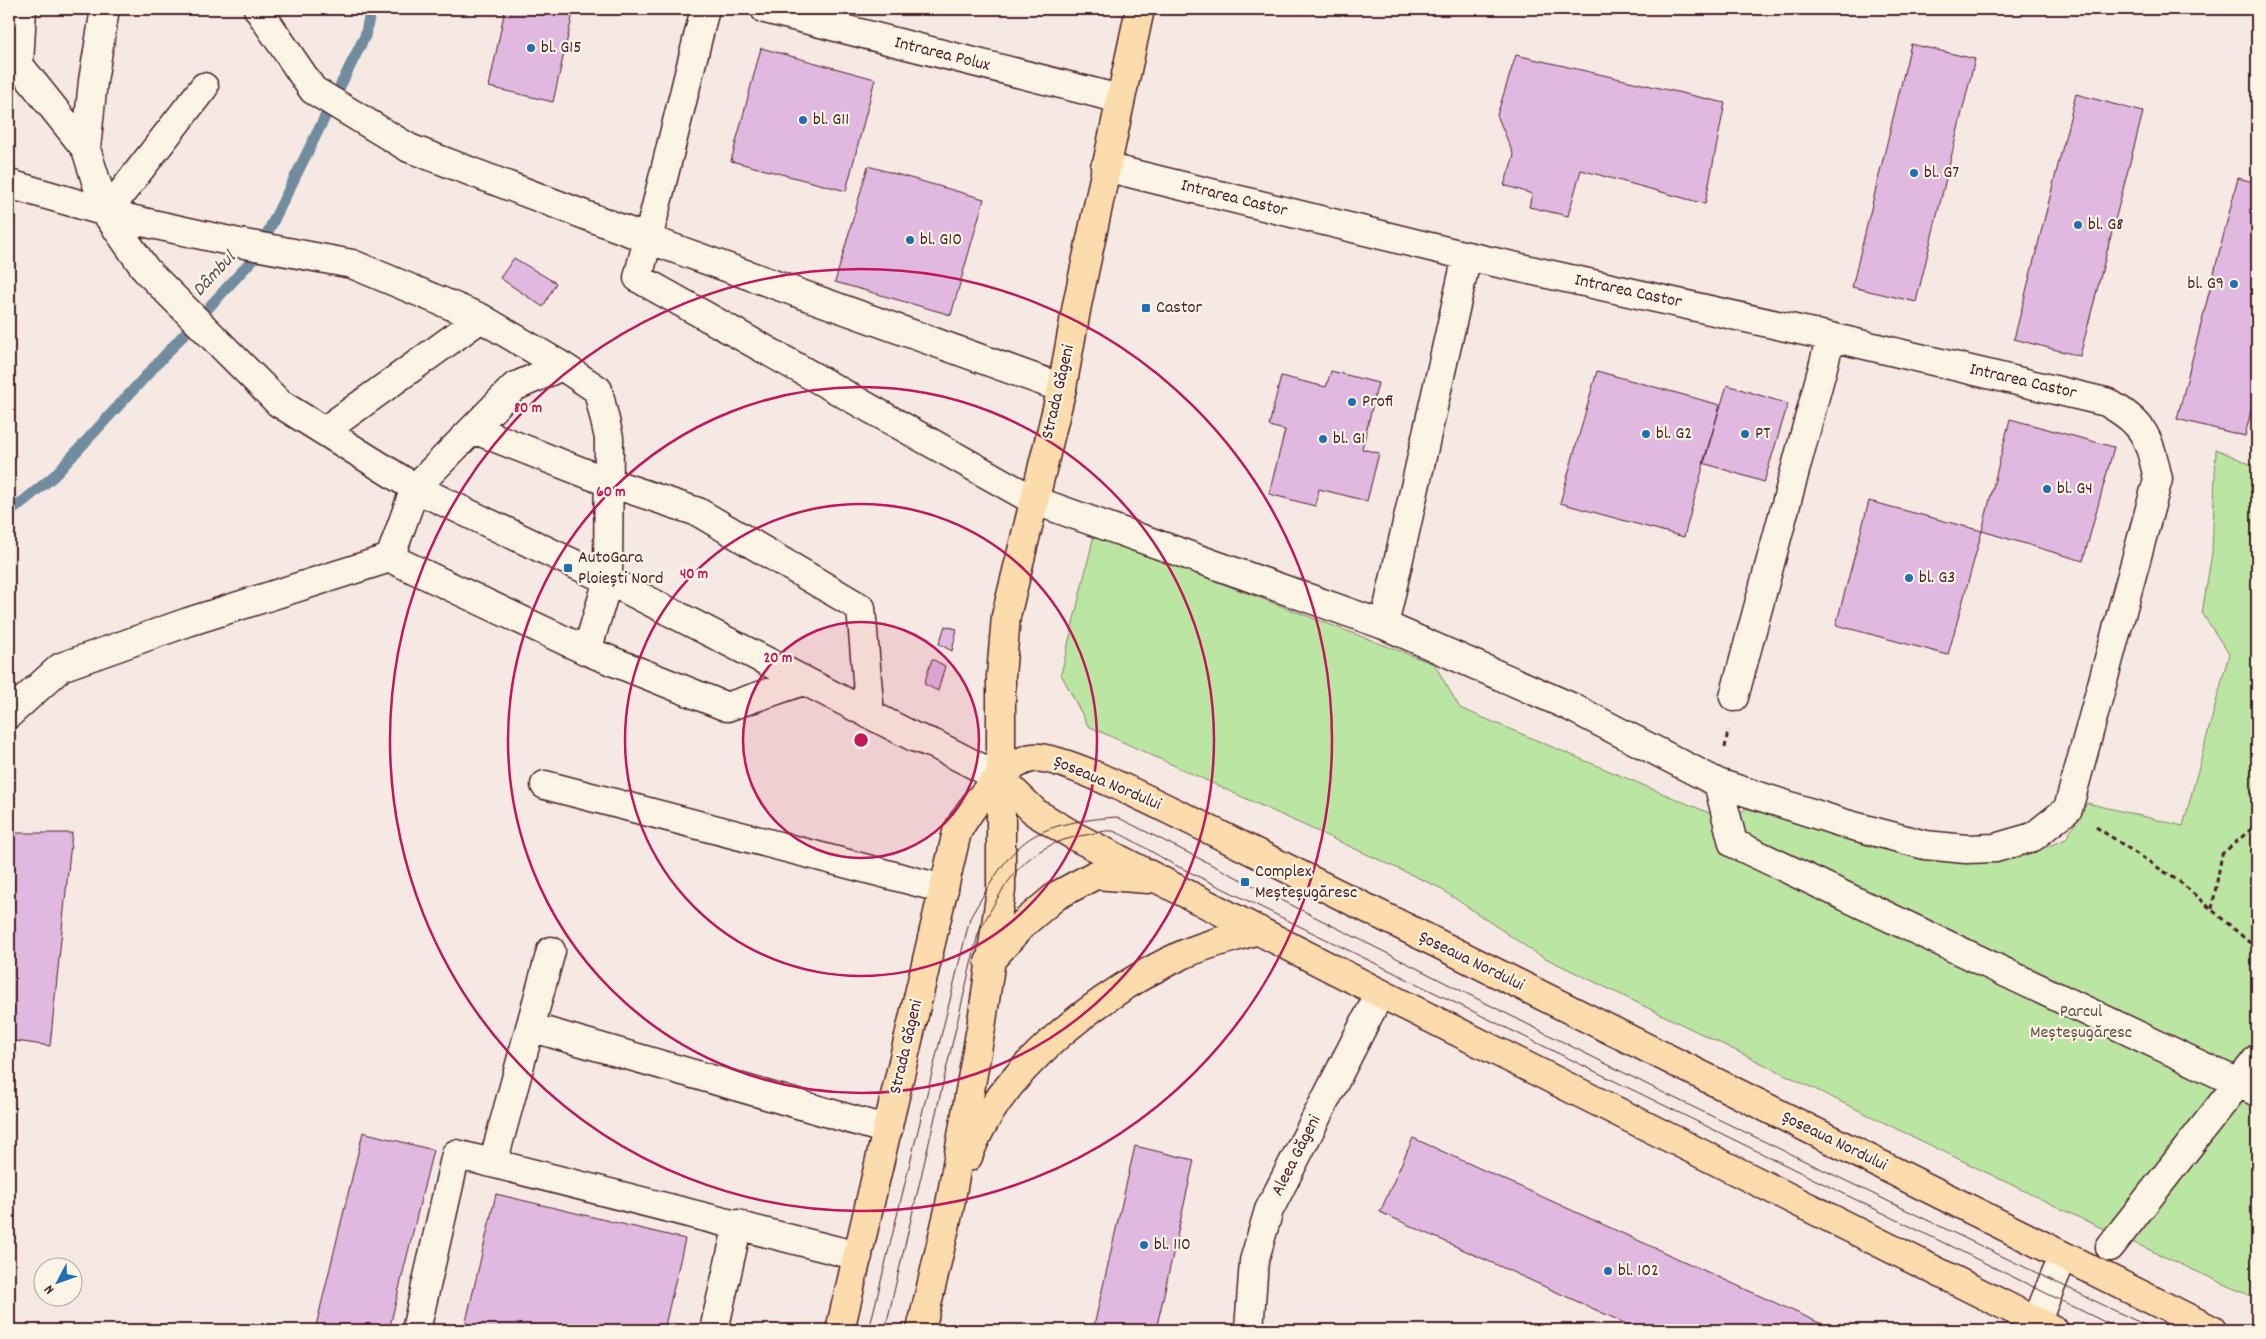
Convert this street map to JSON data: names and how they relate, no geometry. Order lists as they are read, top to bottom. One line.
{"streets":{"main road":["Strada Găgeni","Șoseaua Nordului"],"street":["Intrarea Polux","Intrarea Castor","Aleea Găgeni"]},"crossings":[["Intrarea Polux","Strada Găgeni"],["Intrarea Castor","Strada Găgeni"],["Strada Găgeni","Șoseaua Nordului"]],"water":["Dâmbul"],"parks":["Parcul Meșteșugăresc"],"places":{"other":["bl. G15","bl. G11","bl. G7","bl. G8","bl. G10","bl. G9","Profi","bl. G2","PT","bl. G1","bl. G4","bl. G3","bl. 110","bl. 102"],"transit":["Castor","AutoGara Ploiești Nord","Complex Meșteșugăresc"]},"north":"bottom left","rings":["80 m","60 m","40 m","20 m"]}
